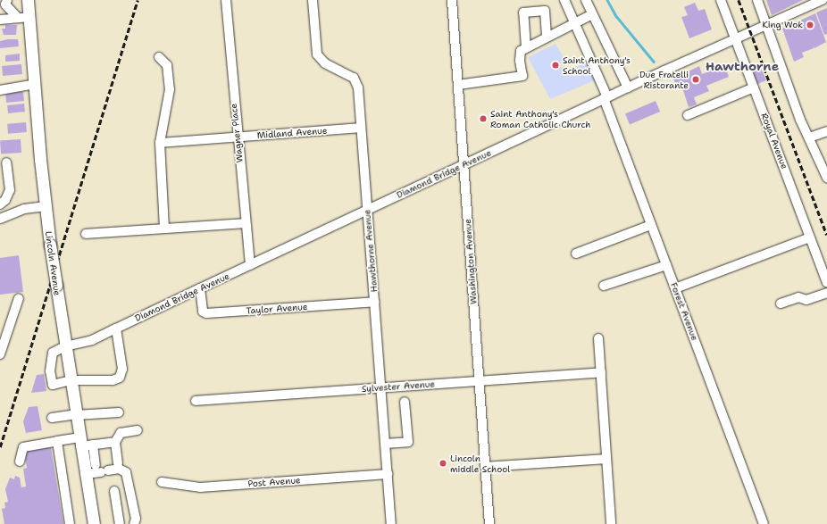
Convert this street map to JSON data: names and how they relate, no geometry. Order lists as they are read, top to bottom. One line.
{"streets":{"main road":["Lincoln Avenue"],"street":["Wagner Place","Midland Avenue","Royal Avenue","Diamond Bridge Avenue","Hawthorne Avenue","Washington Avenue","Taylor Avenue","Forest Avenue","Sylvester Avenue","Post Avenue"]},"crossings":[["Wagner Place","Midland Avenue"],["Wagner Place","Diamond Bridge Avenue"],["Midland Avenue","Hawthorne Avenue"],["Royal Avenue","Diamond Bridge Avenue"],["Diamond Bridge Avenue","Hawthorne Avenue"],["Diamond Bridge Avenue","Washington Avenue"],["Diamond Bridge Avenue","Lincoln Avenue"],["Diamond Bridge Avenue","Taylor Avenue"],["Diamond Bridge Avenue","Forest Avenue"],["Hawthorne Avenue","Taylor Avenue"],["Hawthorne Avenue","Sylvester Avenue"],["Hawthorne Avenue","Post Avenue"],["Washington Avenue","Sylvester Avenue"]],"districts":["Hawthorne"],"places":["King Wok","Saint Anthony's School","Due Fratelli Ristorante","Saint Anthony's Roman Catholic Church","Lincoln middle School"]}
